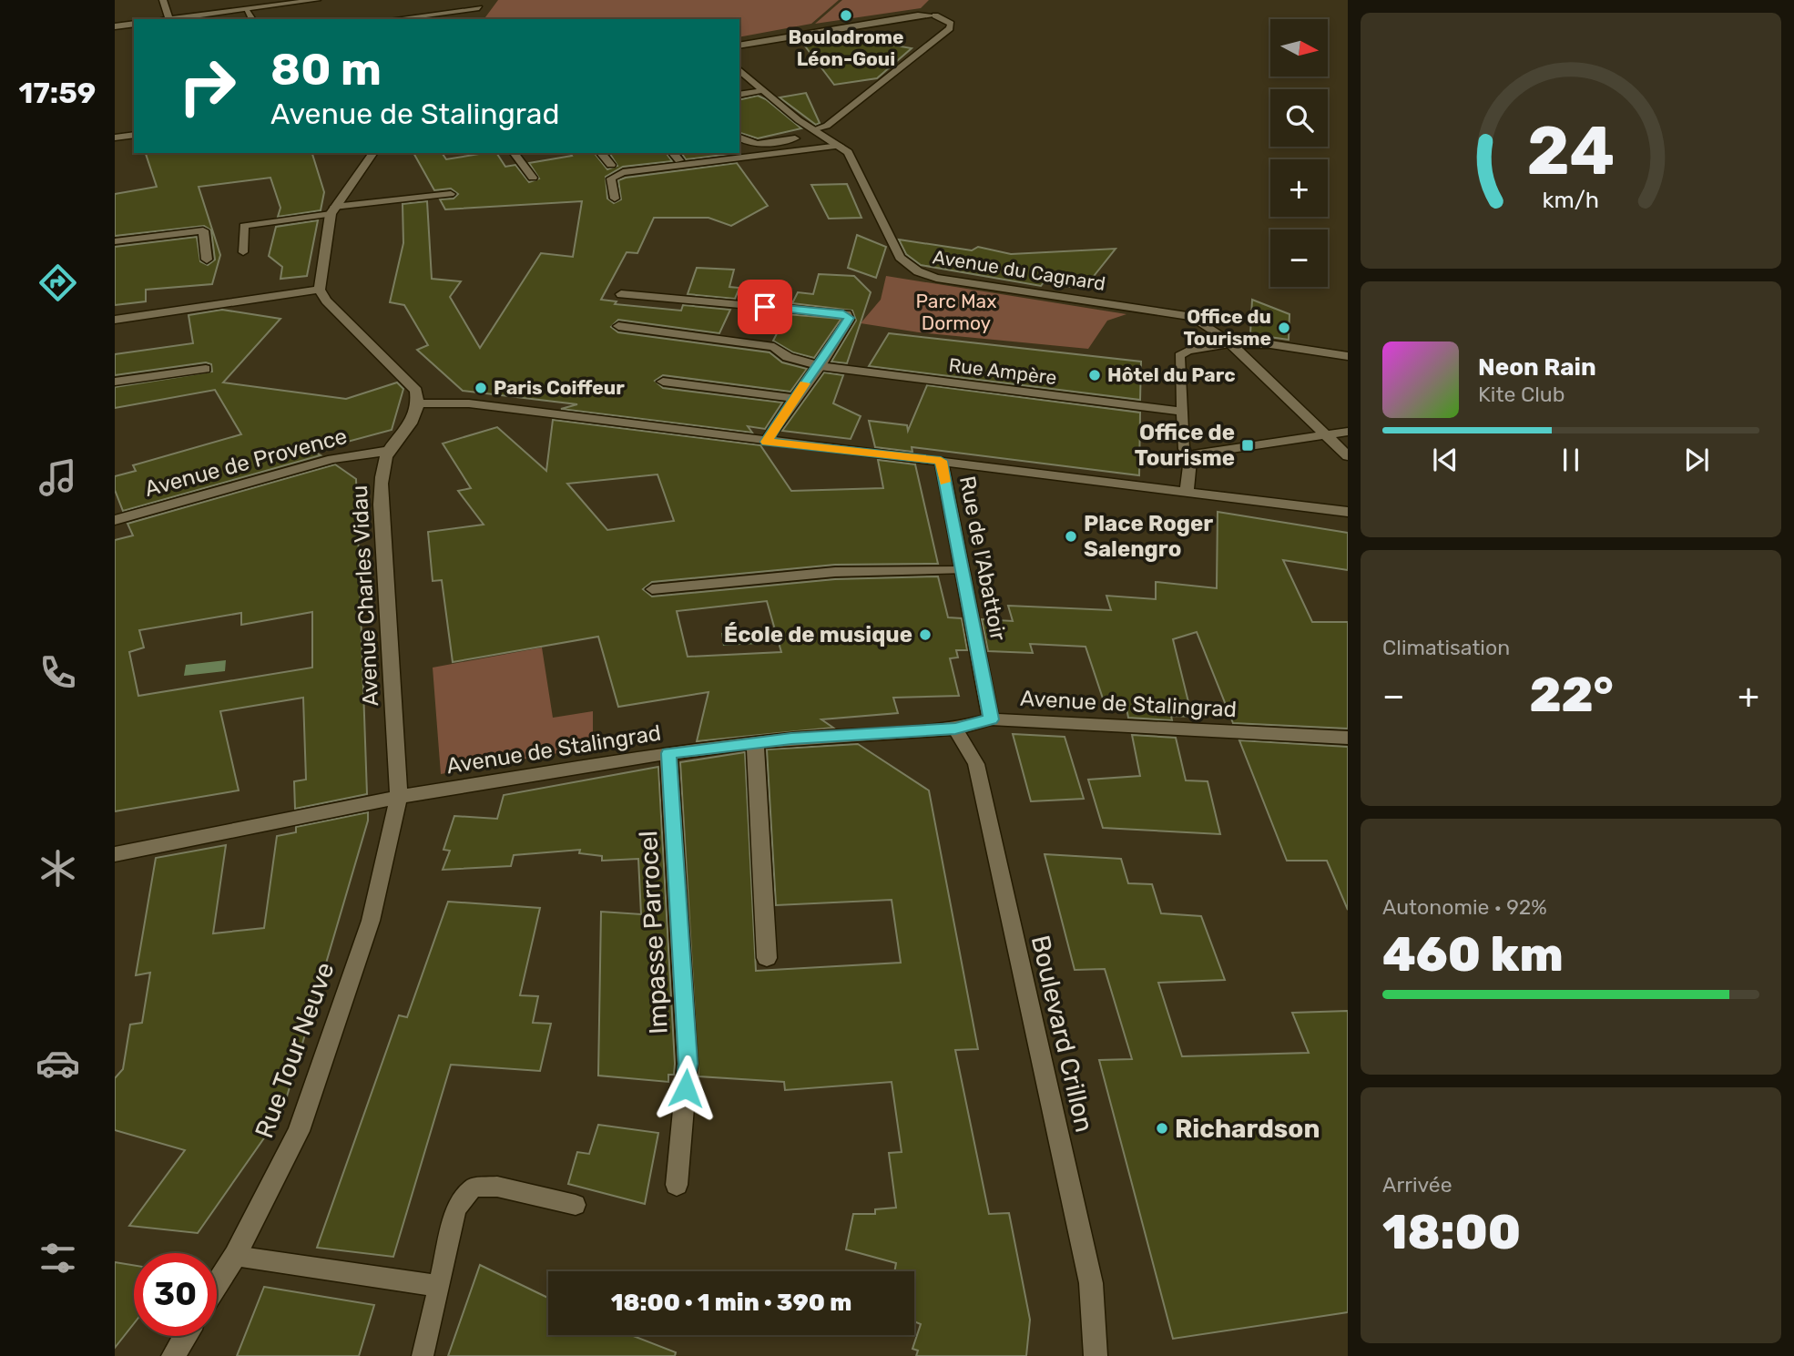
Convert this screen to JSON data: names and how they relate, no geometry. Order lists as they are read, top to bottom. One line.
{"streets":{"street":["Avenue du Cagnard","Avenue de Provence","Rue de l'Abattoir","Avenue Charles Vidau","Avenue de Stalingrad","Impasse Parrocel","Boulevard Crillon","Rue Tour Neuve"],"lane":["Rue Ampère"]},"crossings":[["Avenue de Provence","Avenue Charles Vidau"],["Rue de l'Abattoir","Avenue de Stalingrad"],["Avenue Charles Vidau","Avenue de Stalingrad"],["Avenue Charles Vidau","Rue Tour Neuve"],["Avenue de Stalingrad","Impasse Parrocel"],["Avenue de Stalingrad","Boulevard Crillon"],["Avenue de Stalingrad","Rue Tour Neuve"]],"parks":["Parc Max Dormoy"],"places":{"other":["Boulodrome Léon-Goui","Office du Tourisme","Hôtel du Parc","Paris Coiffeur","Place Roger Salengro","École de musique","Richardson"],"transit":["Office de Tourisme"]},"north":"right","page":{"tabs":"17:59","map_buttons":["+","−"],"turn":["80 m","Avenue de Stalingrad"],"song":["Neon Rain","Kite Club"],"tile":["Climatisation",["Autonomie · 92%","460 km"],["Arrivée","18:00"]],"heat":["−","22°","+"],"limit":"30","trip":"18:00 · 1 min · 390 m","gauge":["24","km/h"]}}
